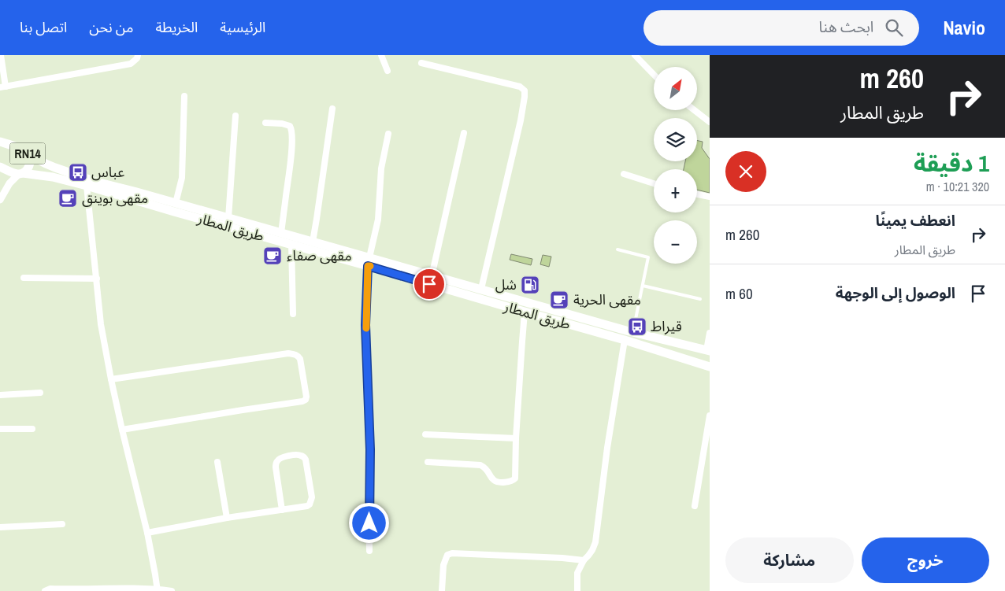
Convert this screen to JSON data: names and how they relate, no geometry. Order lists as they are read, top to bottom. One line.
{"streets":{"main road":["RN14","طريق المطار"]},"crossings":[["RN14","طريق المطار"]],"places":{"bus stop":["عباس","قيراط"],"cafe":["مقهى بوينق","مقهى صفاء","مقهى الحرية"],"fuel station":["شل"]},"north":"top right","page":{"header":"Navio","search":"ابحث هنا","nav":["الرئيسية","الخريطة","من نحن","اتصل بنا"],"turn":["260 m","طريق المطار"],"map_buttons":["+","−"],"heading":["1 دقيقة","320 m · 10:21"],"list":[{"name":"انعطف يمينًا","note":"طريق المطار","value":"260 m"},{"name":"الوصول إلى الوجهة","value":"60 m"}],"buttons":["خروج","مشاركة"]}}
